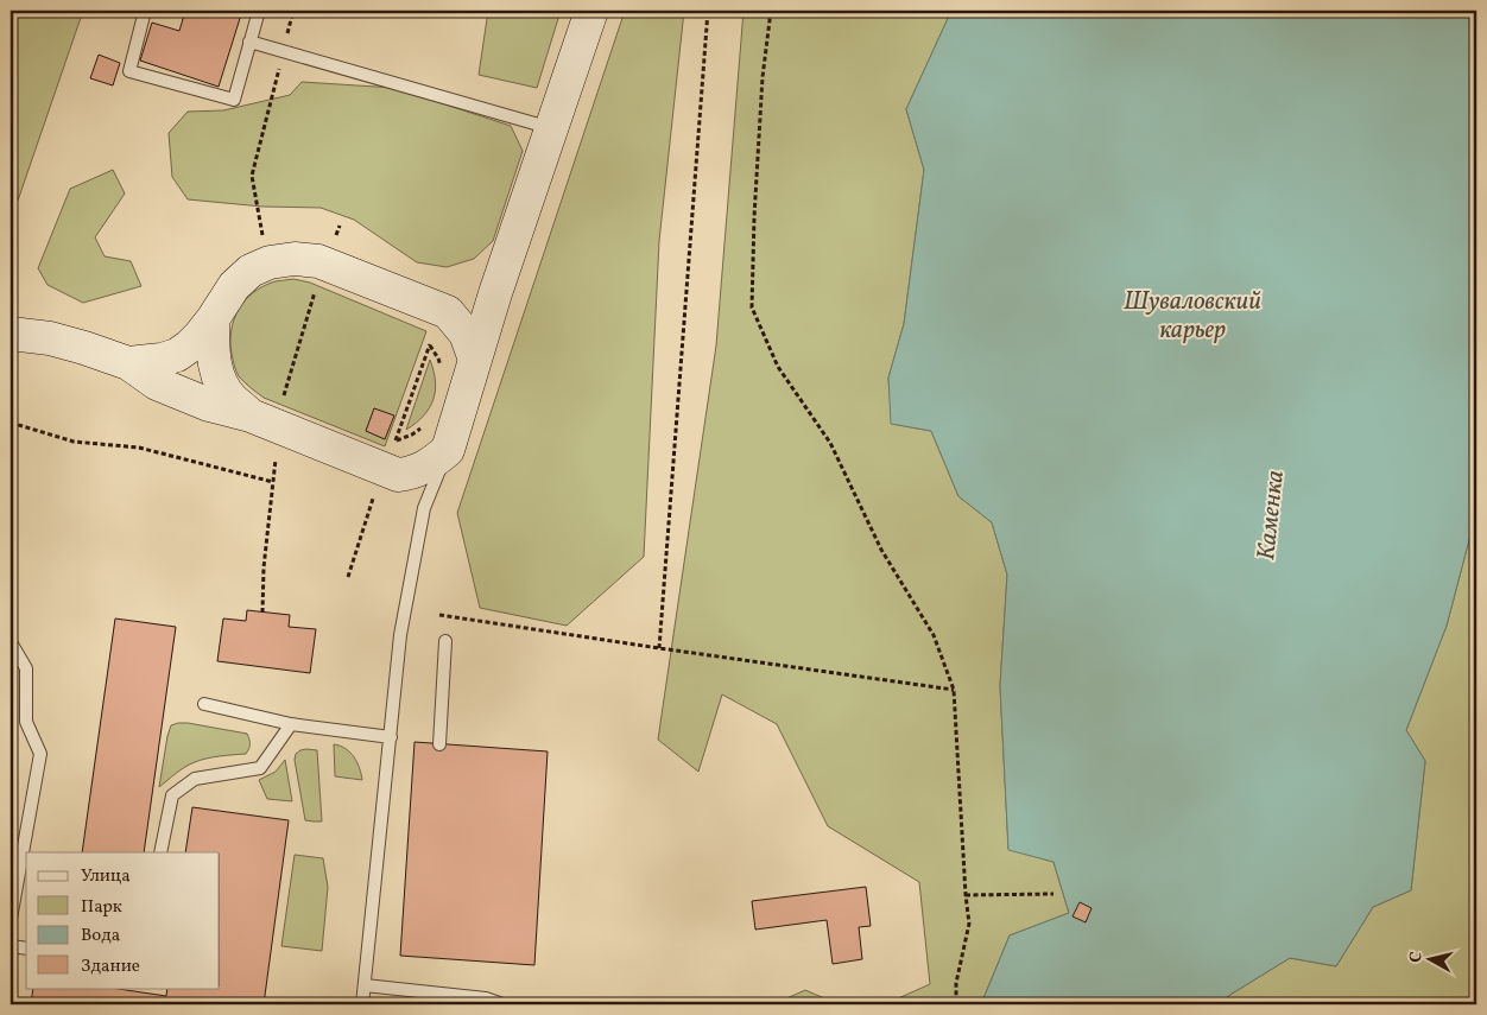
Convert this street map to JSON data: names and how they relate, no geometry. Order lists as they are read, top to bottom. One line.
{"water":["Шуваловский карьер","Каменка"],"legend":["Улица","Парк","Вода","Здание"],"north":"left"}
